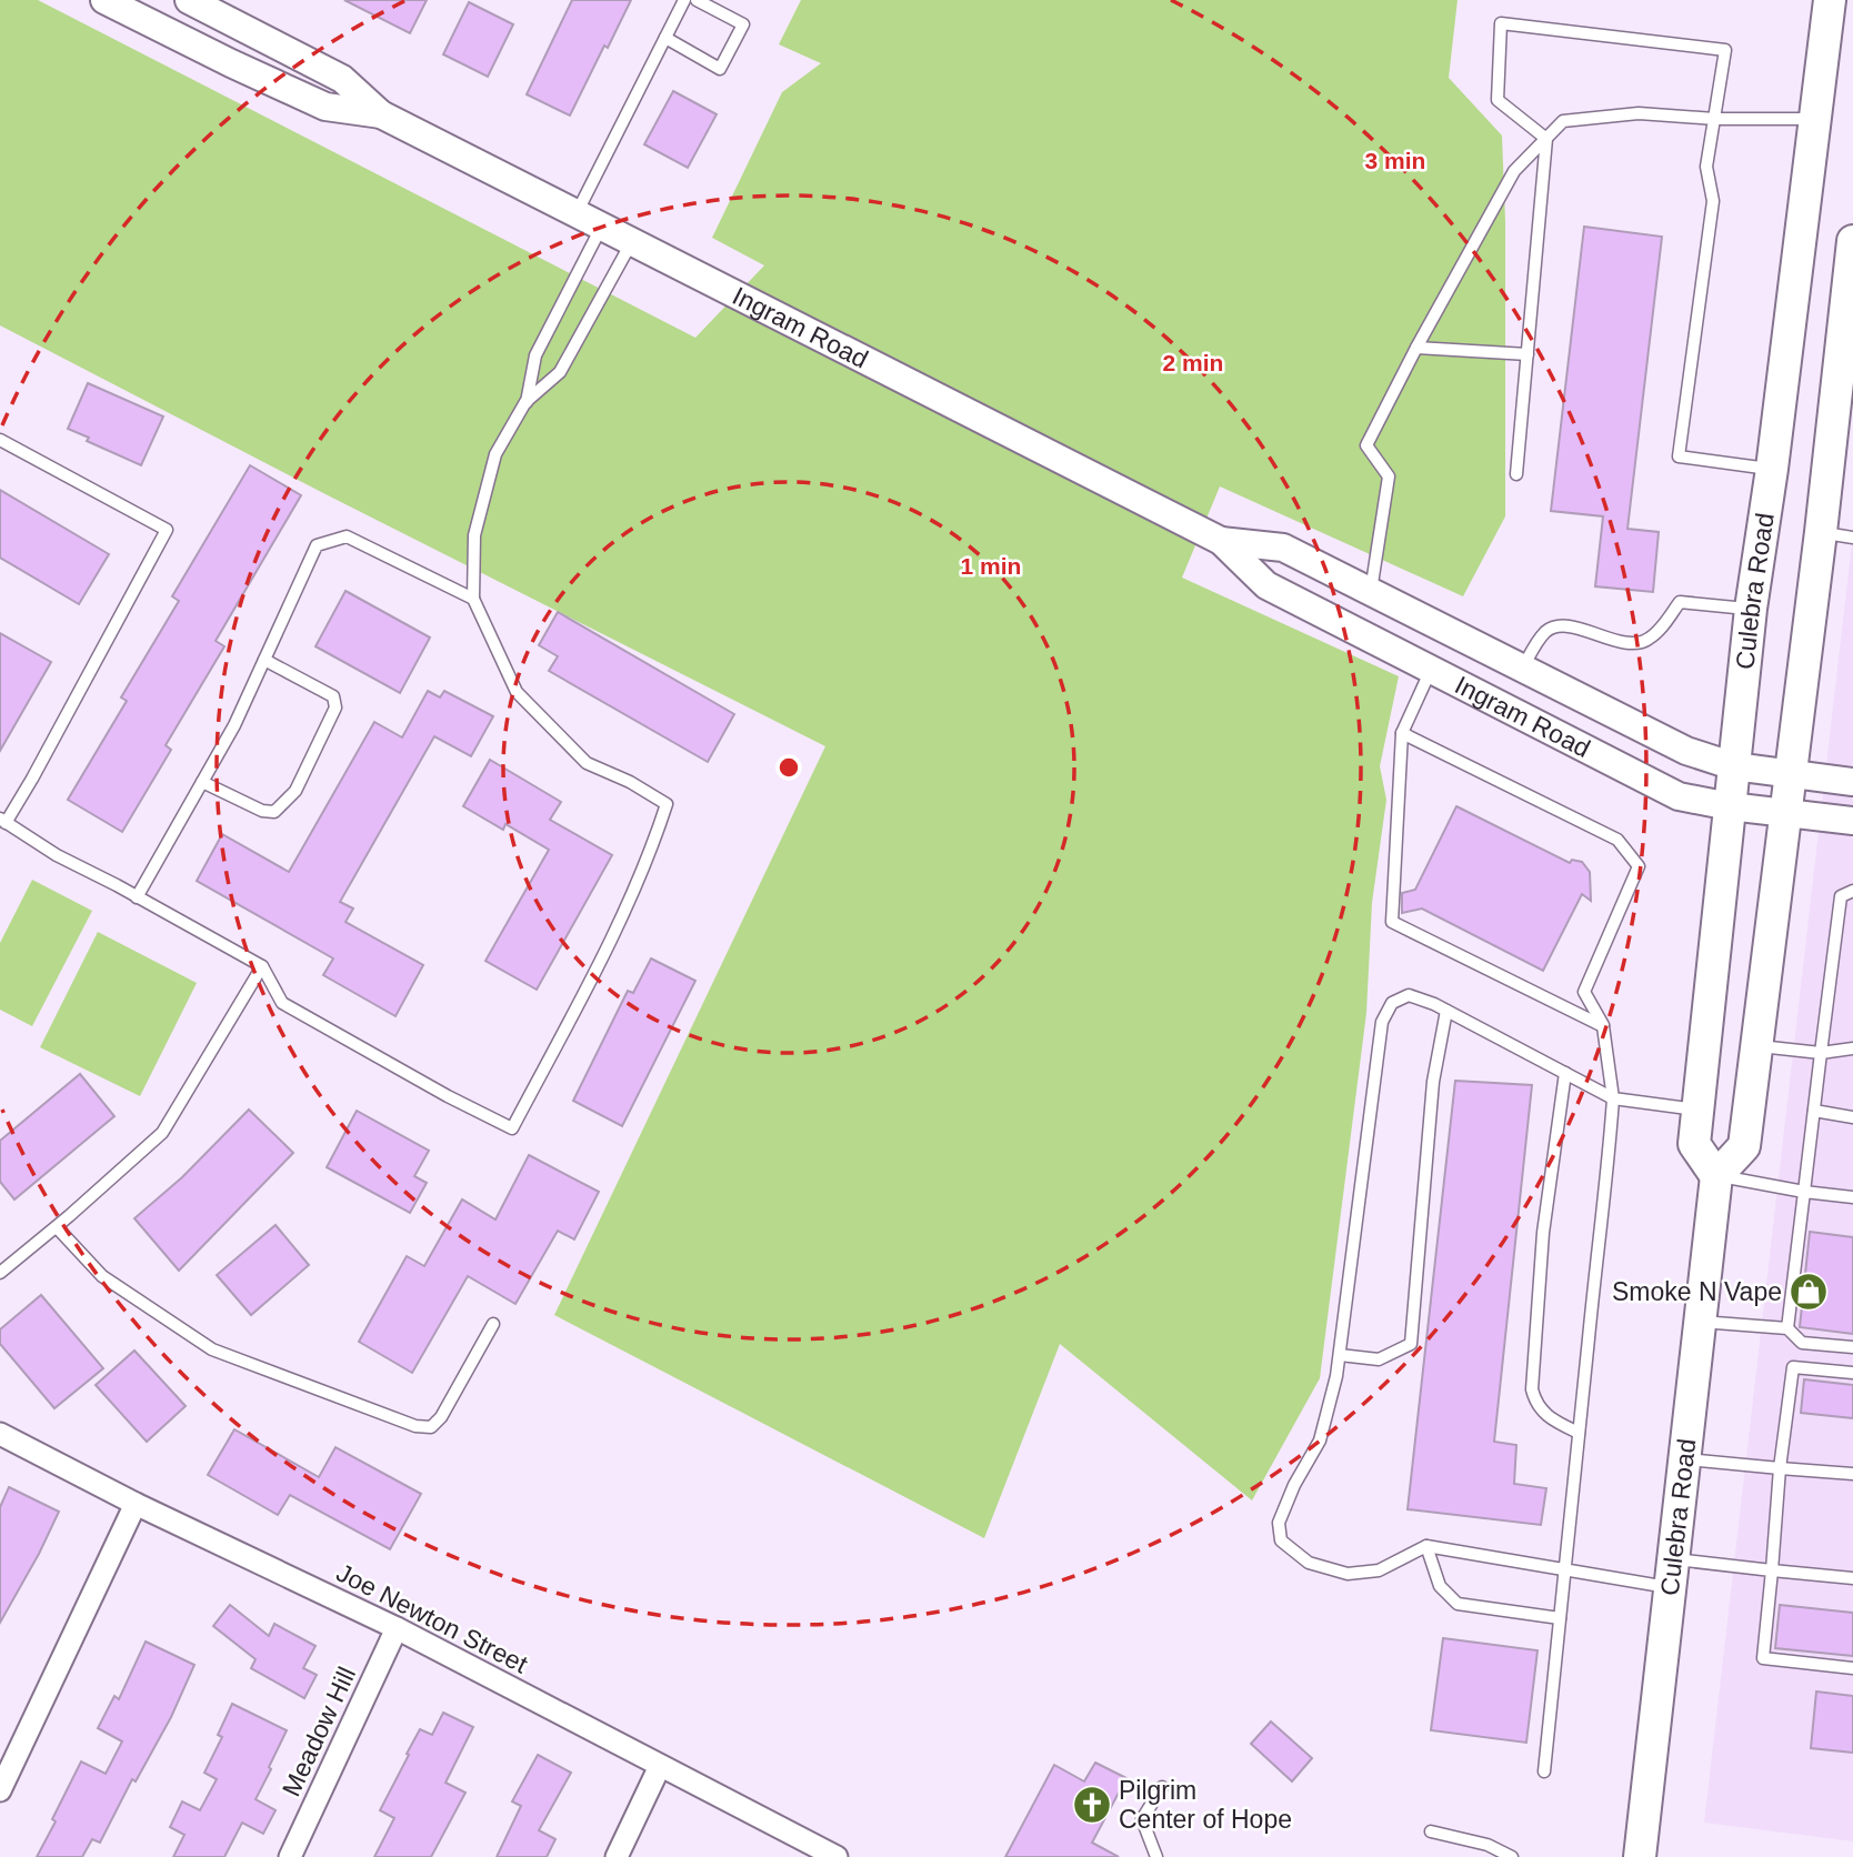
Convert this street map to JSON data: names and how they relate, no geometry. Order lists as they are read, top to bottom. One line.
{"streets":{"main road":["Culebra Road"],"street":["Ingram Road","Joe Newton Street","Meadow Hill"]},"crossings":[["Ingram Road","Culebra Road"],["Joe Newton Street","Meadow Hill"]],"places":{"shop":["Smoke N Vape"],"church":["Pilgrim Center of Hope"]},"rings":["3 min","2 min","1 min"]}
